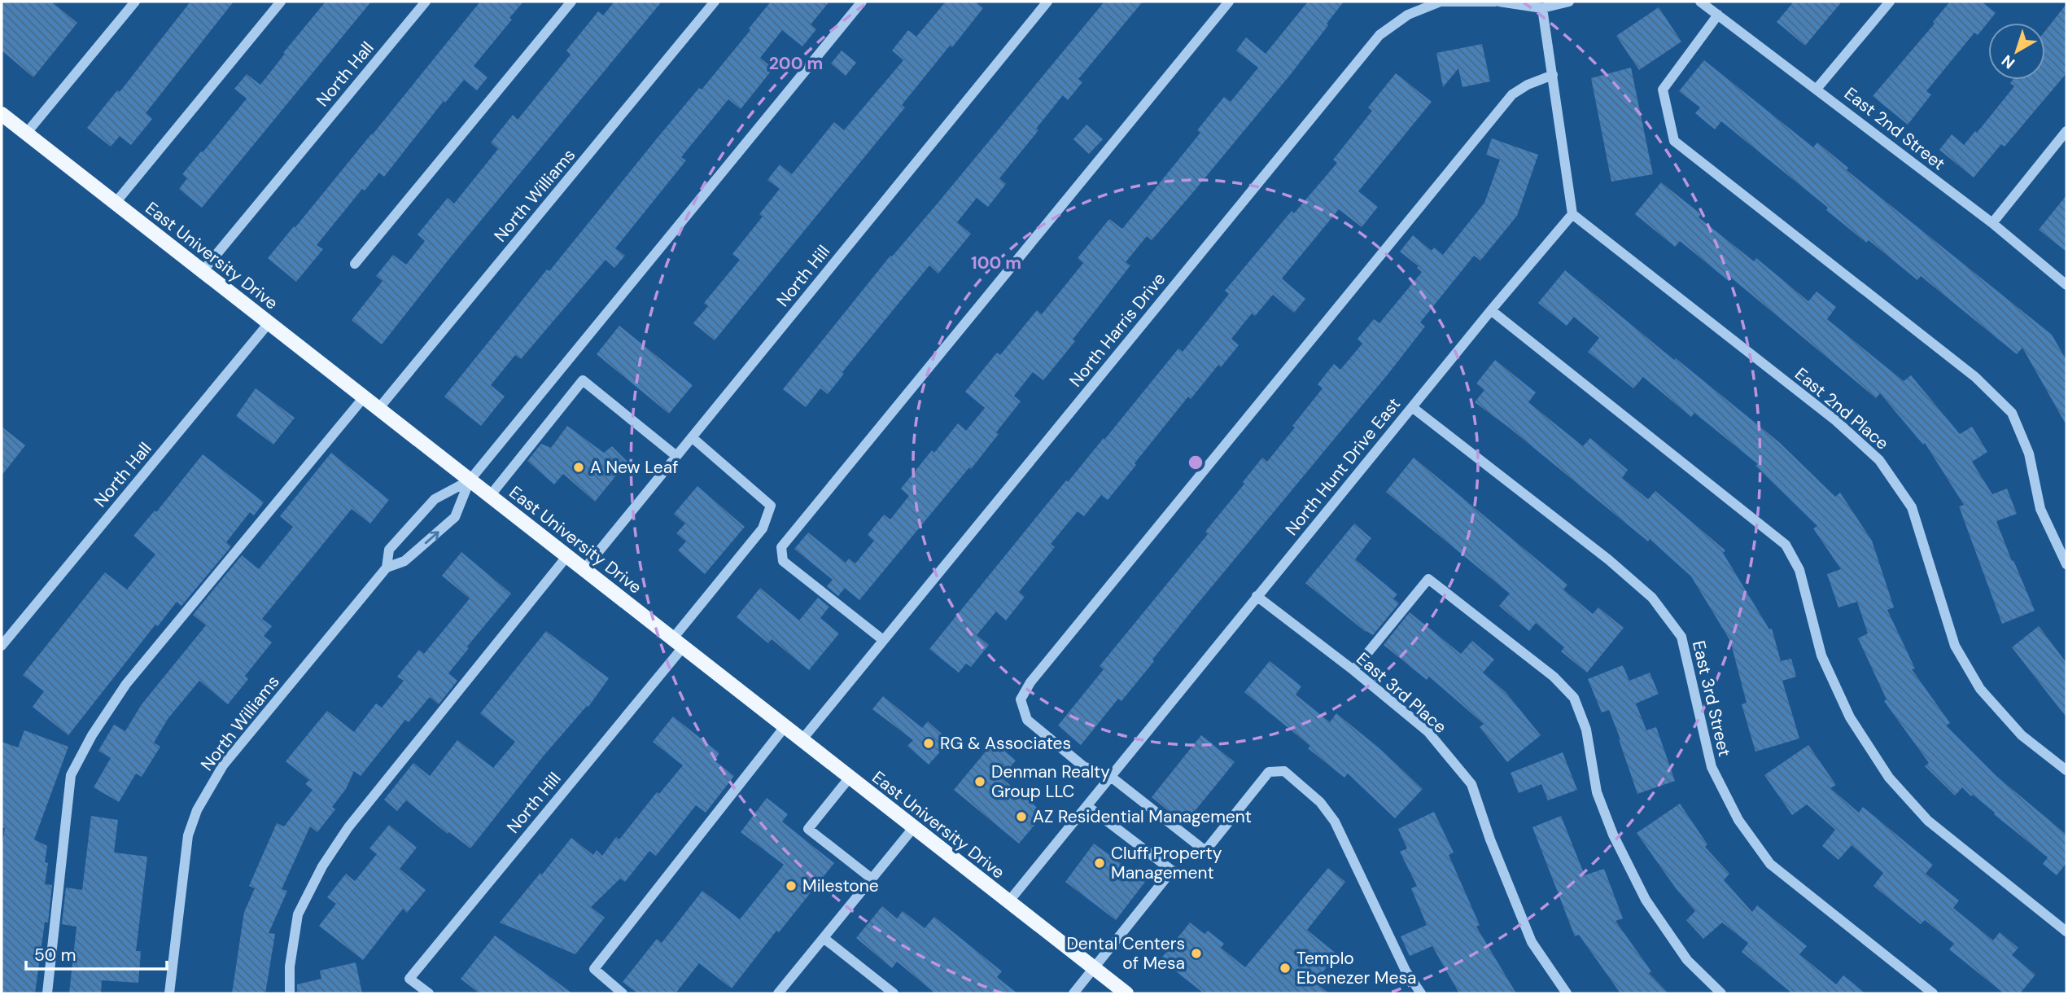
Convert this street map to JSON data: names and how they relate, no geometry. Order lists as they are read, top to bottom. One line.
{"streets":{"main road":["East University Drive"],"street":["North Hall","East 2nd Street","North Williams","North Hill","North Harris Drive","East 2nd Place","North Hunt Drive East","East 3rd Place","East 3rd Street"]},"crossings":[["North Hall","East University Drive"],["North Williams","East University Drive"],["East University Drive","North Hill"],["East University Drive","North Harris Drive"],["East University Drive","North Hunt Drive East"],["East 2nd Place","North Hunt Drive East"],["North Hunt Drive East","East 3rd Place"],["North Hunt Drive East","East 3rd Street"]],"places":["A New Leaf","RG & Associates","Denman Realty Group LLC","AZ Residential Management","Cluff Property Management","Milestone","Dental Centers of Mesa","Templo Ebenezer Mesa"],"scale_bar":"50 m","north":"bottom left","rings":["200 m","100 m"]}
